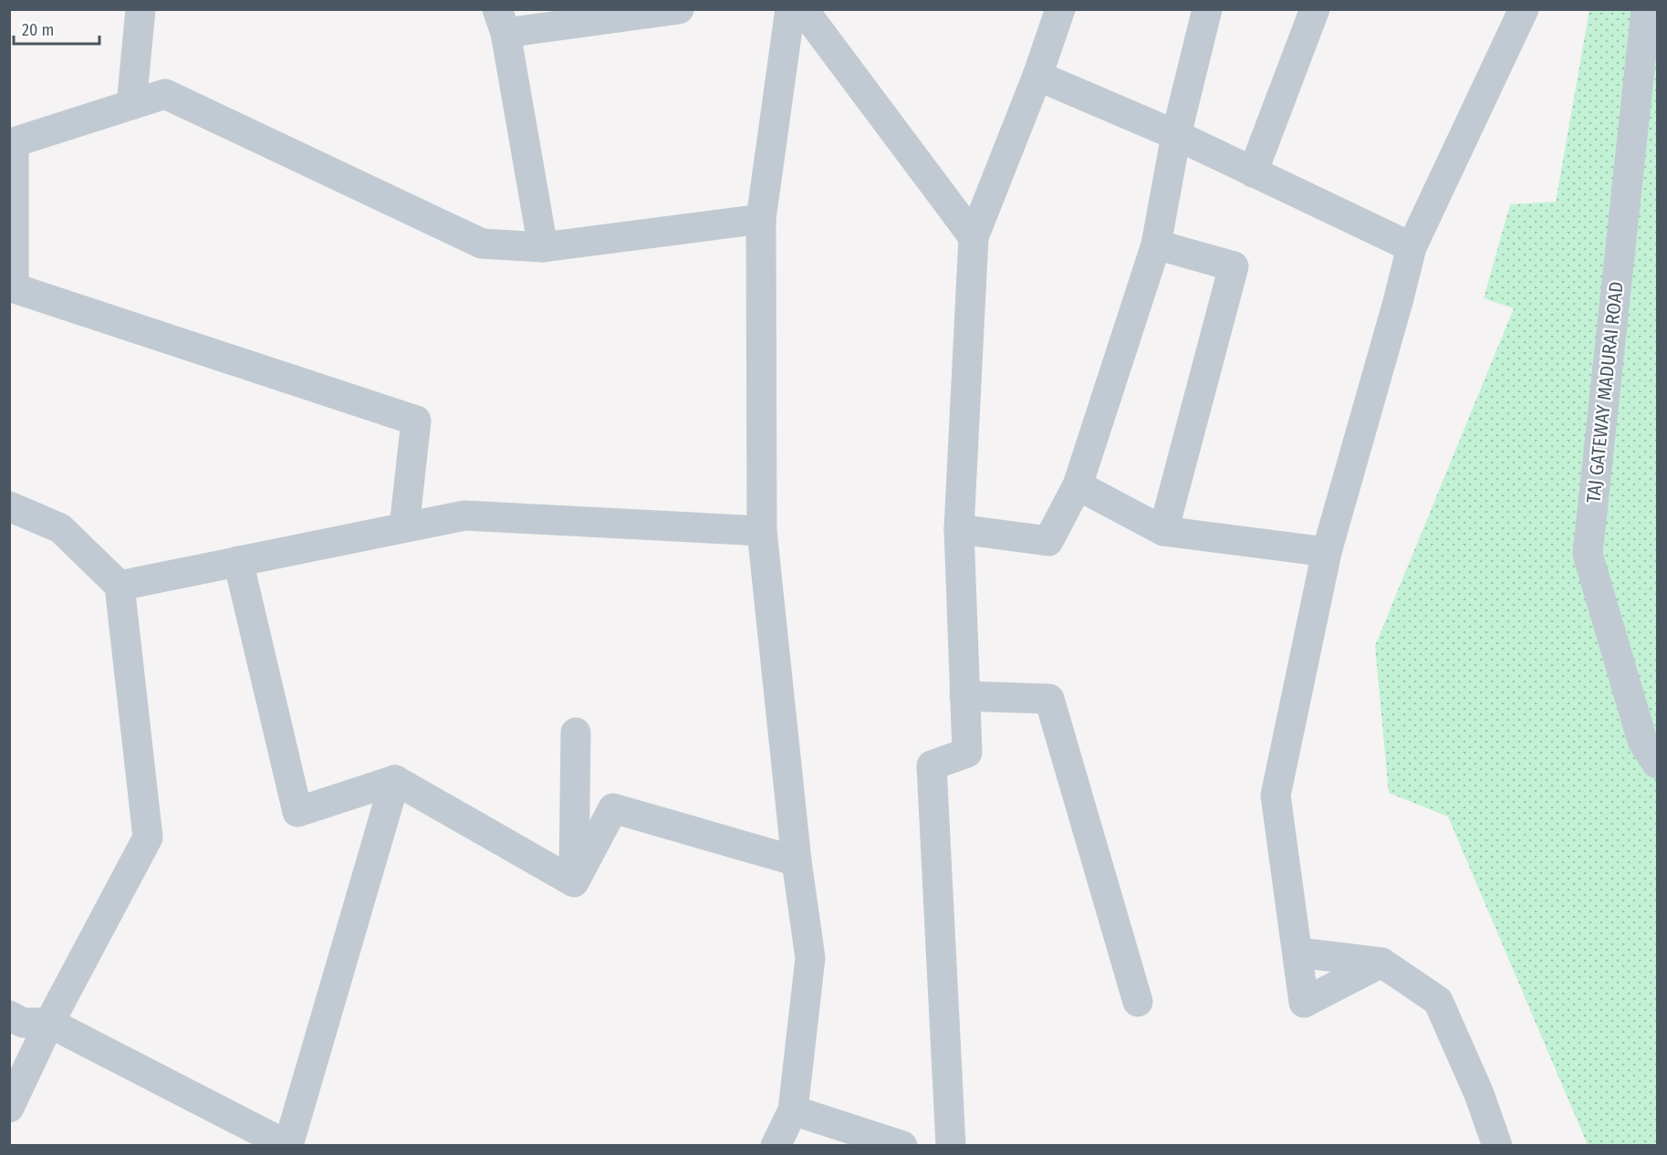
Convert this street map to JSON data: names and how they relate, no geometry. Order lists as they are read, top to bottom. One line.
{"streets":{"street":["TAJ GATEWAY MADURAI ROAD"]},"scale_bar":"20 m"}
